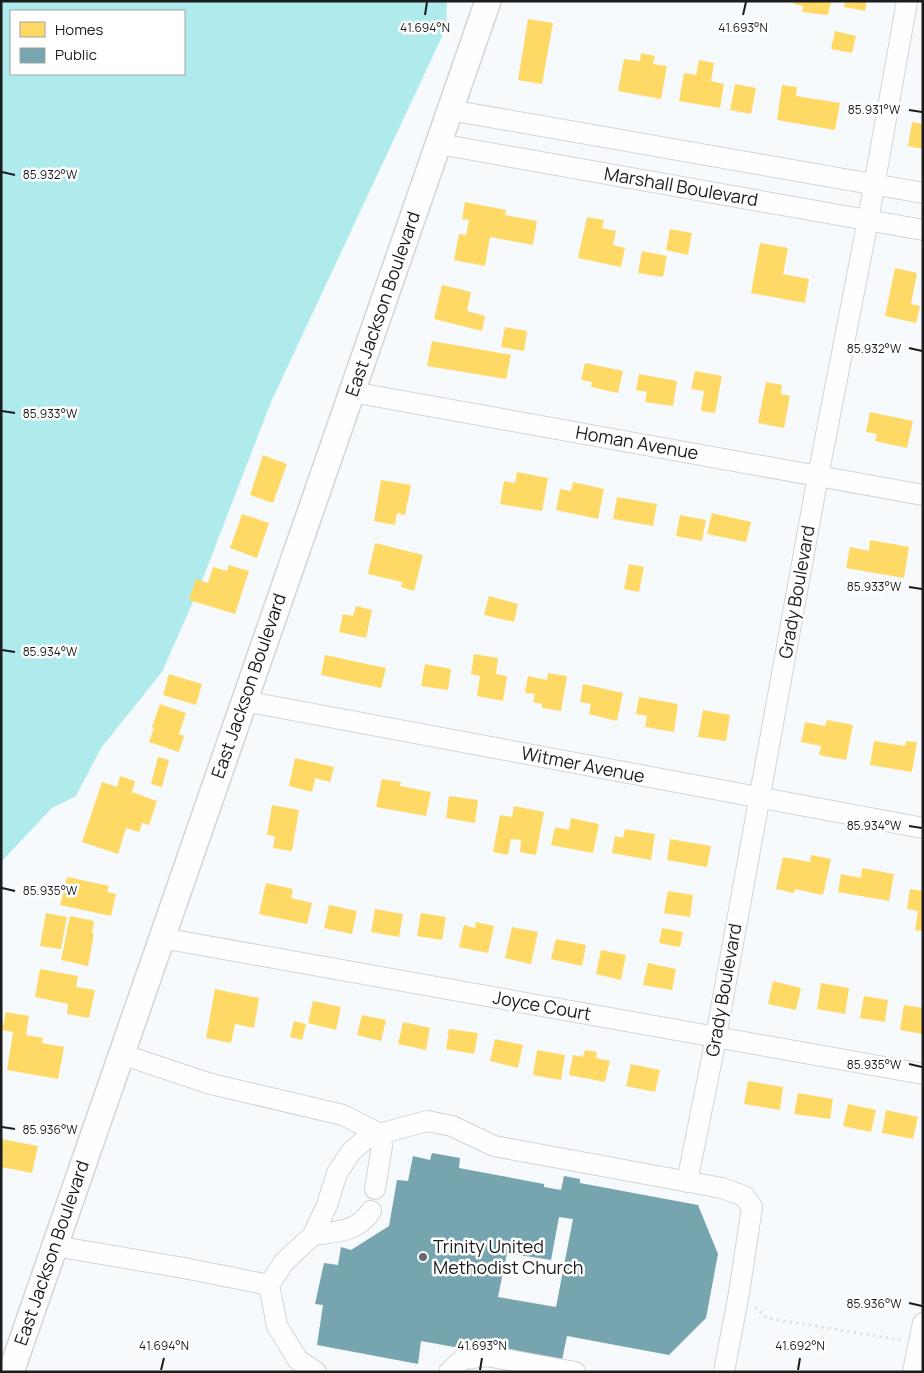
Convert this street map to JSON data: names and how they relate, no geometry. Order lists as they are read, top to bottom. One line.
{"streets":{"main road":["East Jackson Boulevard"],"street":["Marshall Boulevard","Homan Avenue","Grady Boulevard","Witmer Avenue","Joyce Court"]},"crossings":[["Marshall Boulevard","East Jackson Boulevard"],["Marshall Boulevard","Grady Boulevard"],["East Jackson Boulevard","Homan Avenue"],["East Jackson Boulevard","Witmer Avenue"],["East Jackson Boulevard","Joyce Court"],["Homan Avenue","Grady Boulevard"],["Grady Boulevard","Witmer Avenue"],["Grady Boulevard","Joyce Court"]],"places":["Trinity United Methodist Church"],"legend":["Homes","Public"],"coordinates":["41.694°N","41.693°N","85.931°W","85.932°W","85.933°W","85.934°W","85.935°W","85.936°W","41.692°N"]}
